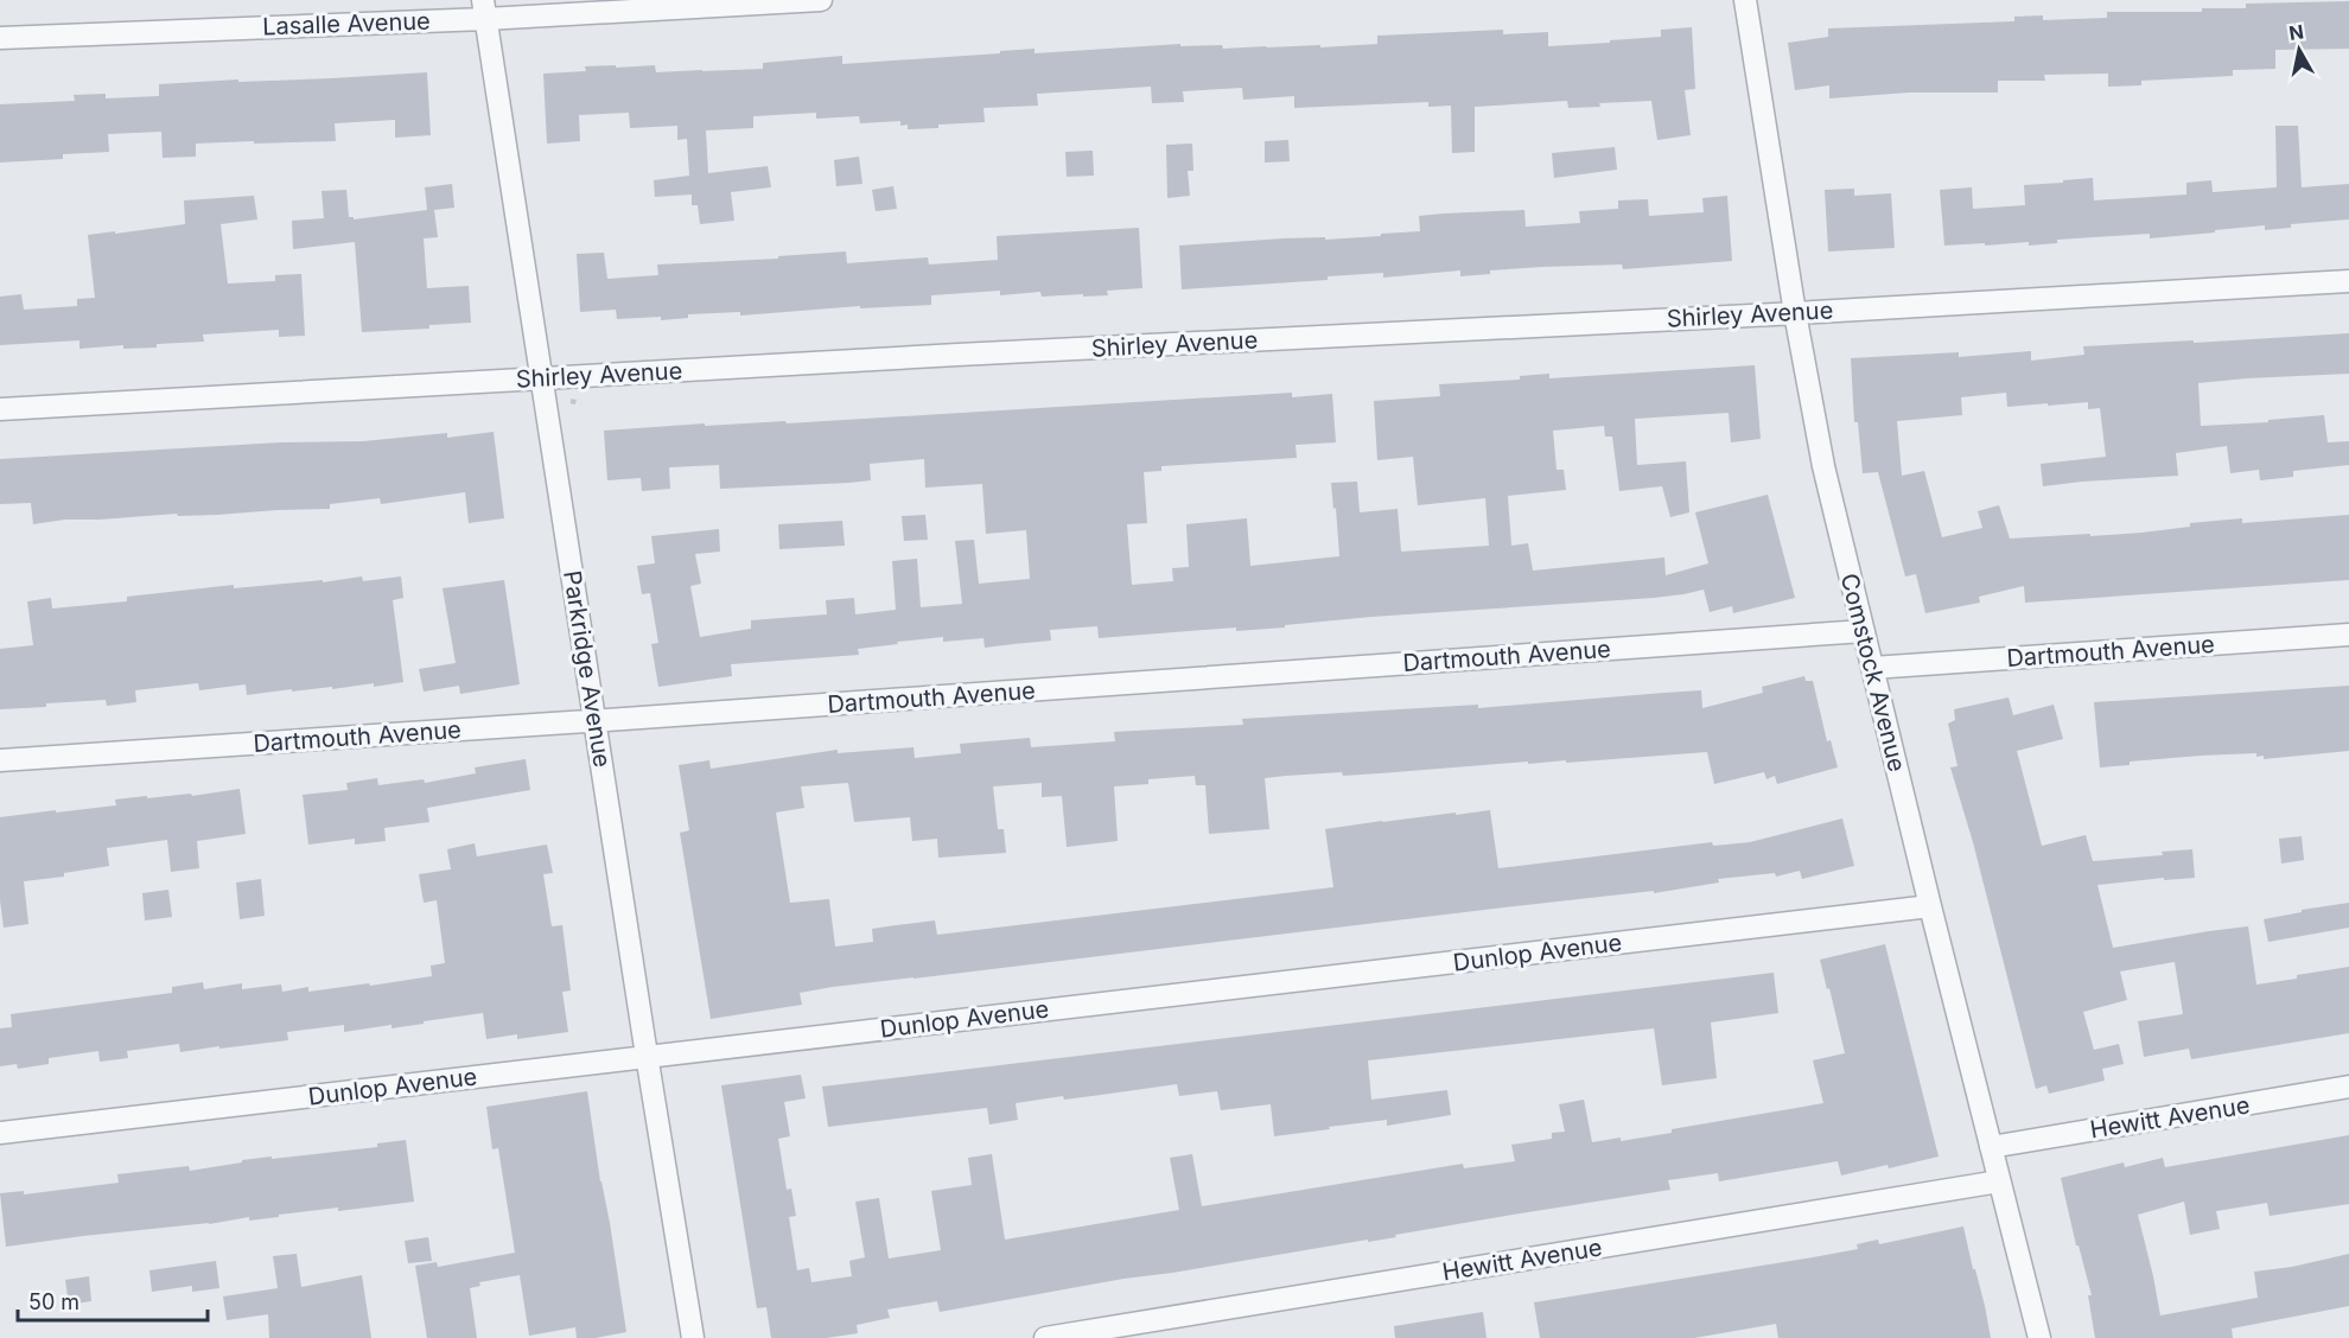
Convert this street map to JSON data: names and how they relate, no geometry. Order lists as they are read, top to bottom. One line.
{"streets":{"street":["Lasalle Avenue","Shirley Avenue","Dartmouth Avenue","Parkridge Avenue","Comstock Avenue","Dunlop Avenue","Hewitt Avenue"]},"crossings":[["Lasalle Avenue","Parkridge Avenue"],["Shirley Avenue","Parkridge Avenue"],["Shirley Avenue","Comstock Avenue"],["Dartmouth Avenue","Parkridge Avenue"],["Dartmouth Avenue","Comstock Avenue"],["Parkridge Avenue","Dunlop Avenue"],["Comstock Avenue","Dunlop Avenue"],["Comstock Avenue","Hewitt Avenue"]],"scale_bar":"50 m","north":"top"}
